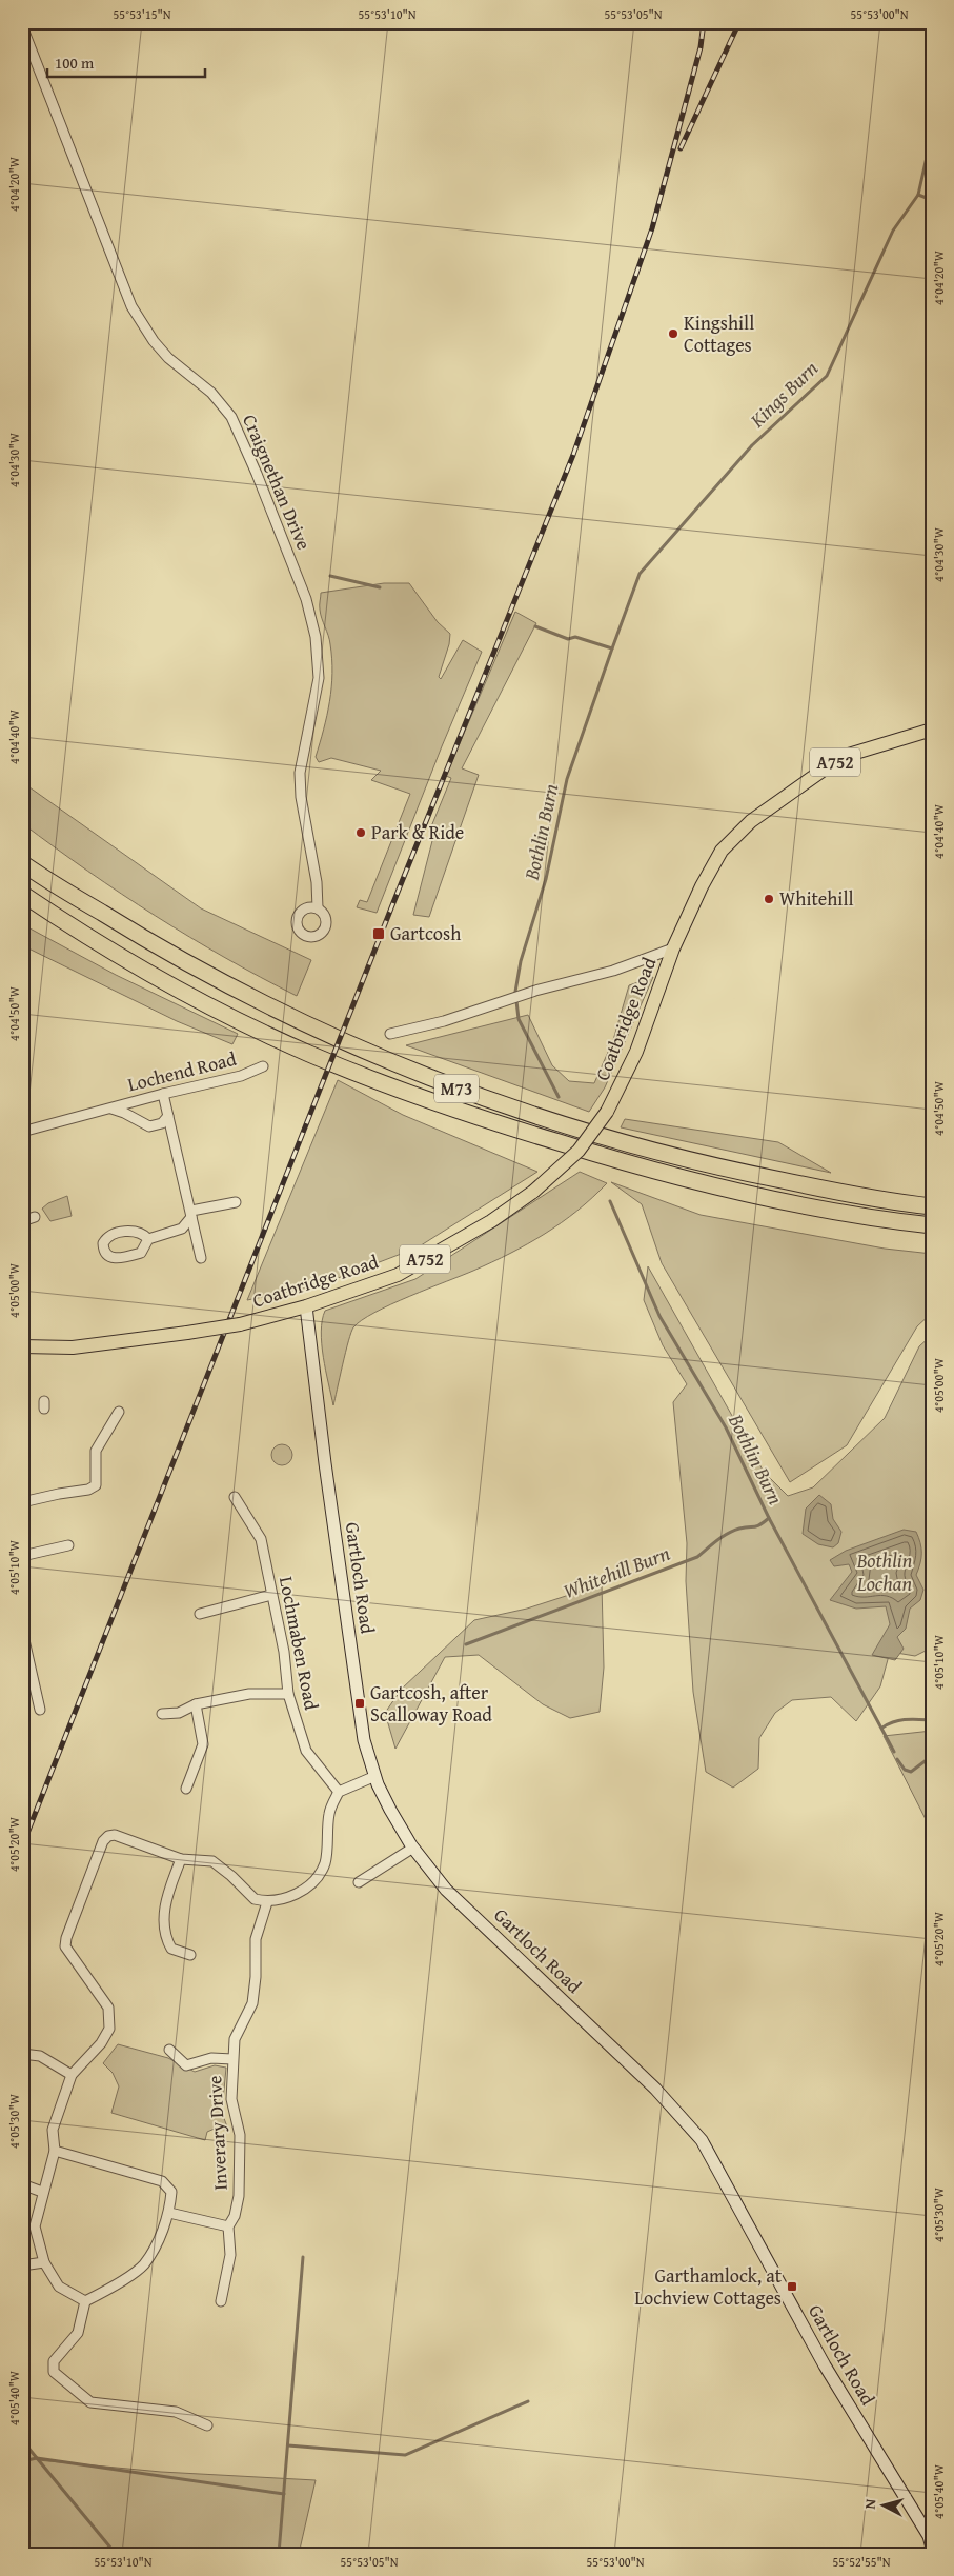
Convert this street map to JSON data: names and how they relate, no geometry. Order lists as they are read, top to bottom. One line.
{"streets":{"highway":["M73"],"main road":["A752","Coatbridge Road","Gartloch Road"],"street":["Craignethan Drive","Lochend Road","Lochmaben Road","Inverary Drive"]},"crossings":[["Coatbridge Road","Gartloch Road"]],"water":["Kings Burn","Bothlin Burn","Bothlin Lochan","Whitehill Burn"],"places":{"other":["Kingshill Cottages","Park & Ride","Whitehill"],"transit":["Gartcosh","Gartcosh, after Scalloway Road","Garthamlock, at Lochview Cottages"]},"scale_bar":"100 m","north":"left","coordinates":["55°53'15\"N","55°53'10\"N","55°53'05\"N","55°53'00\"N","4°04'20\"W","4°04'30\"W","4°04'40\"W","4°04'50\"W","4°05'00\"W","4°05'10\"W","4°05'20\"W","4°05'30\"W","4°05'40\"W","55°52'55\"N"]}
